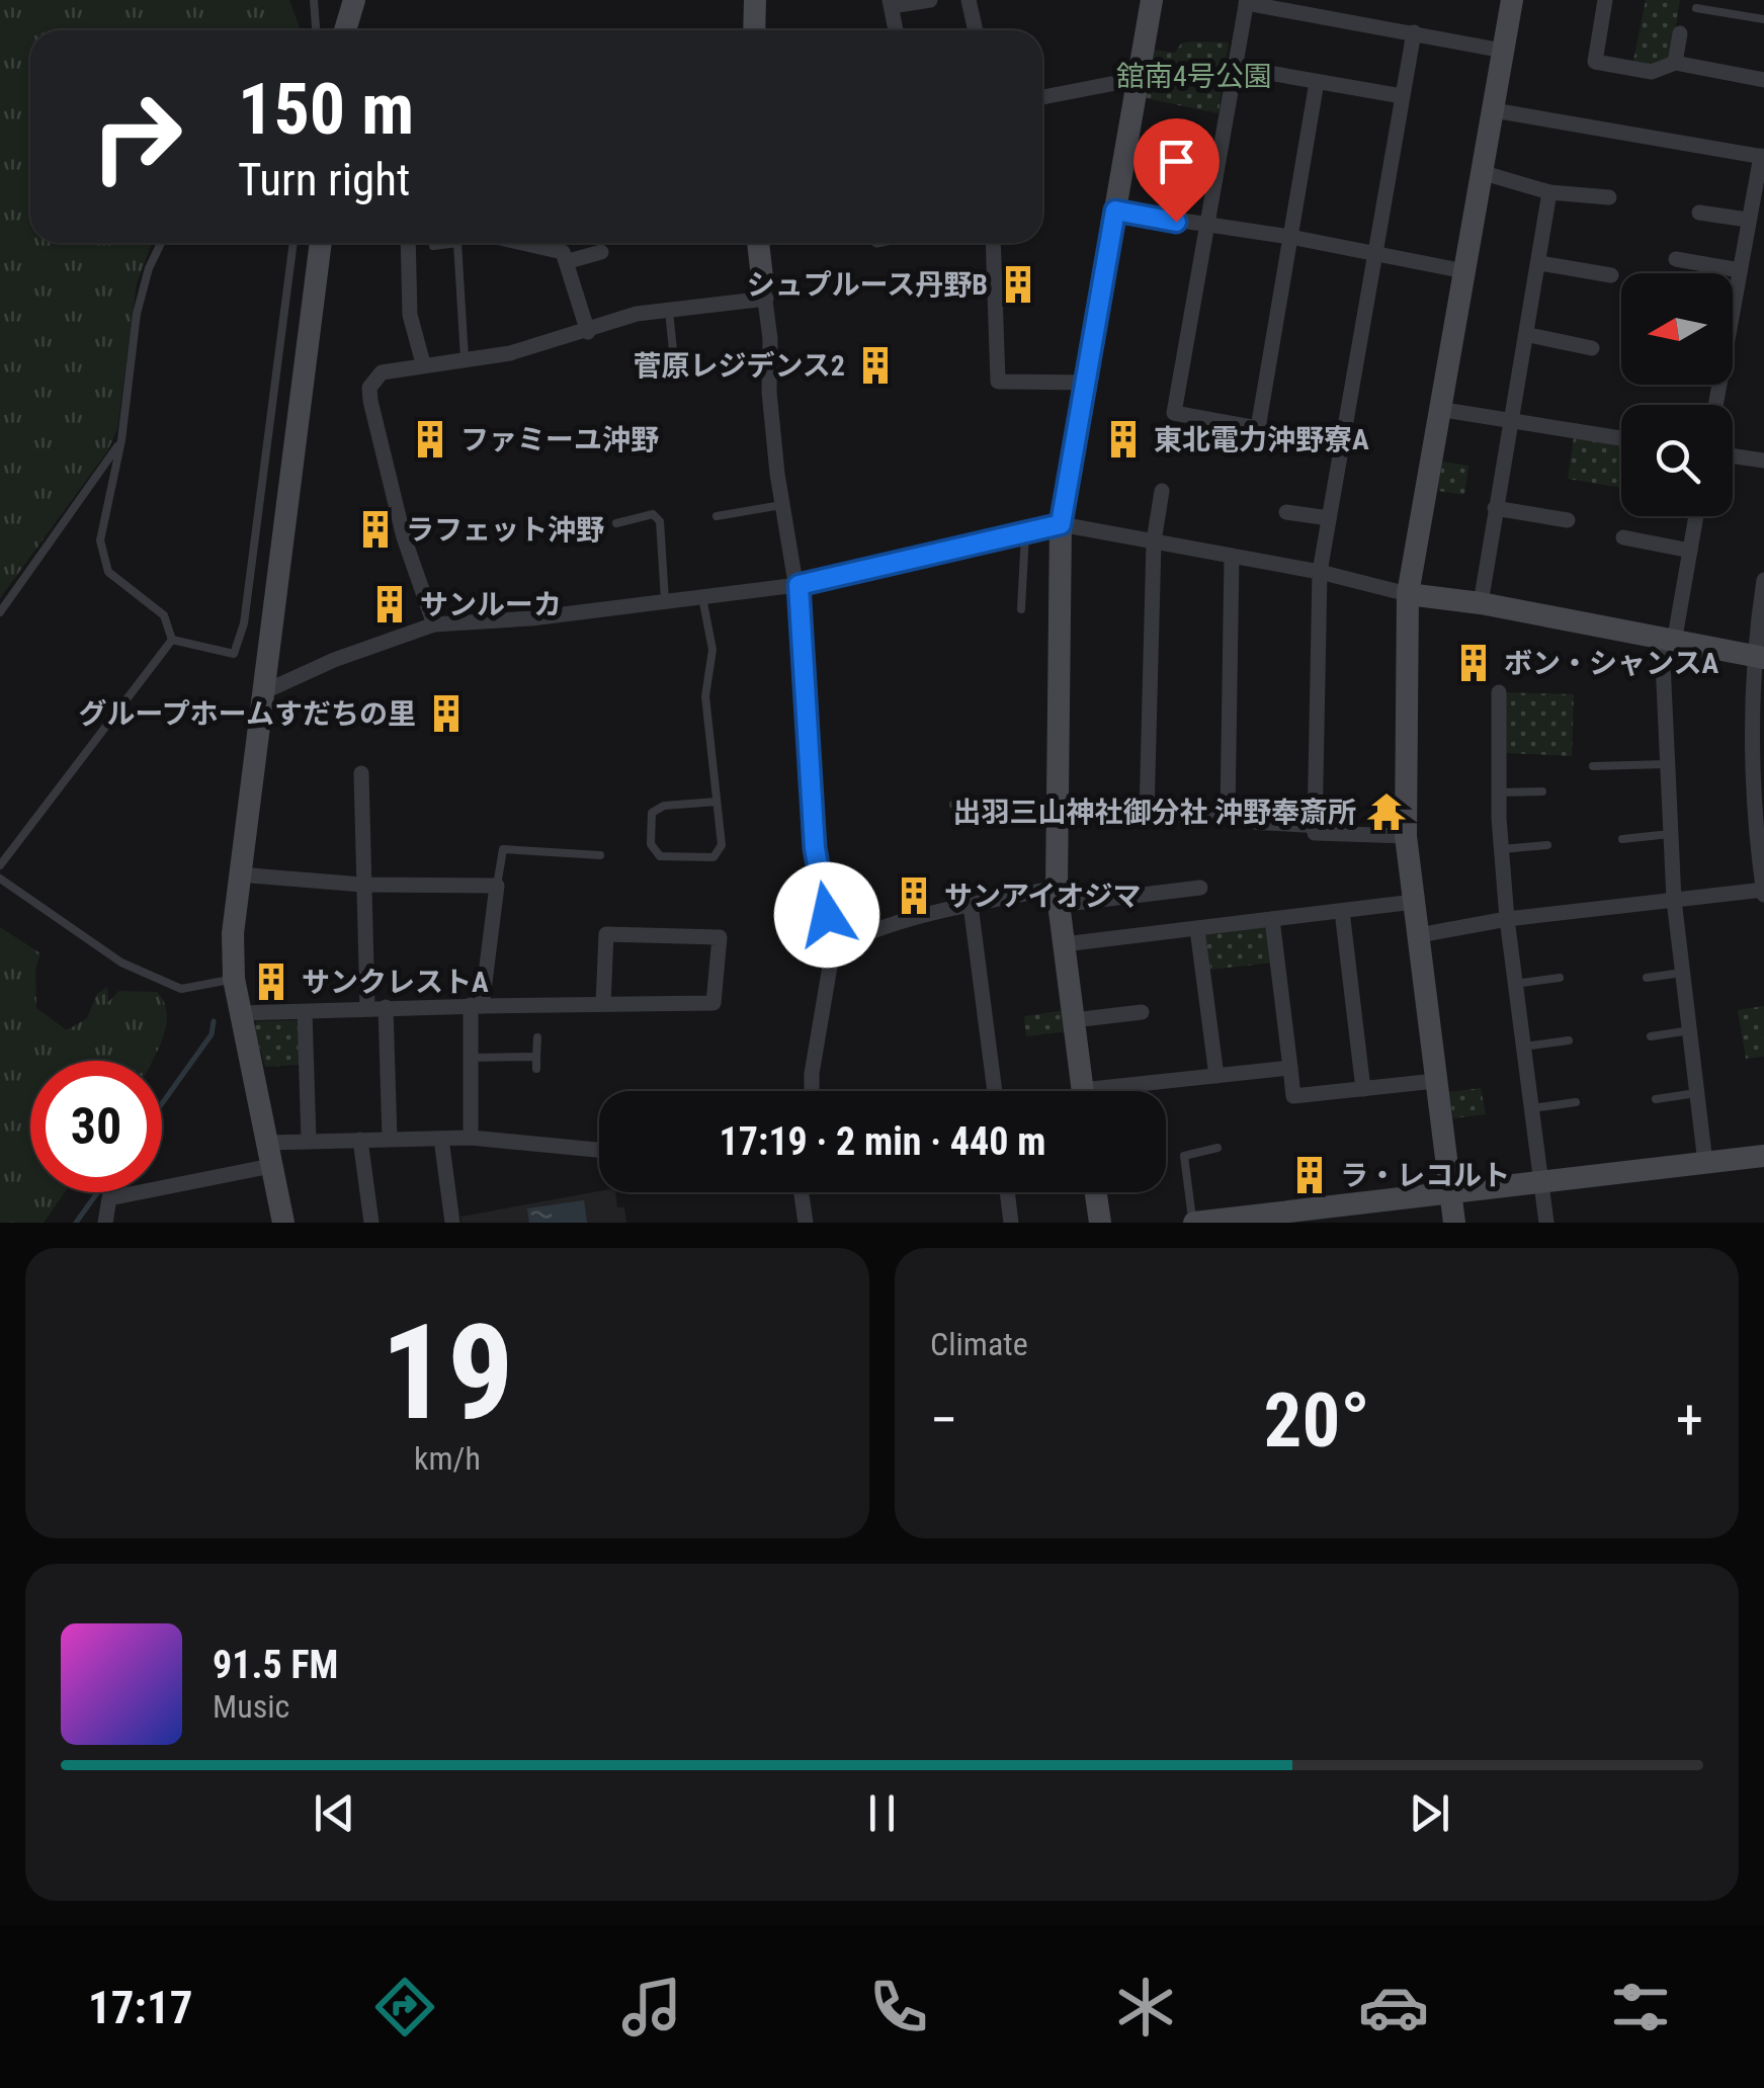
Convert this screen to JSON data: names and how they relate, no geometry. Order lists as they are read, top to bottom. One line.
{"parks":["舘南4号公園"],"places":{"building":["シュプルース丹野B","菅原レジデンス2","ファミーユ沖野","東北電力沖野寮A","ラフェット沖野","サンルーカ","ボン・シャンスA","グループホームすだちの里","サンアイオジマ","サンクレストA","ラ・レコルト"],"temple":["出羽三山神社御分社 沖野奉斎所"]},"north":"left","page":{"turn":["150 m","Turn right"],"limit":"30","trip":"17:19 · 2 min · 440 m","tile":[["19","km/h"],"Climate"],"heat":["−","20°","+"],"song":["91.5 FM","Music"],"tabs":"17:17"}}
